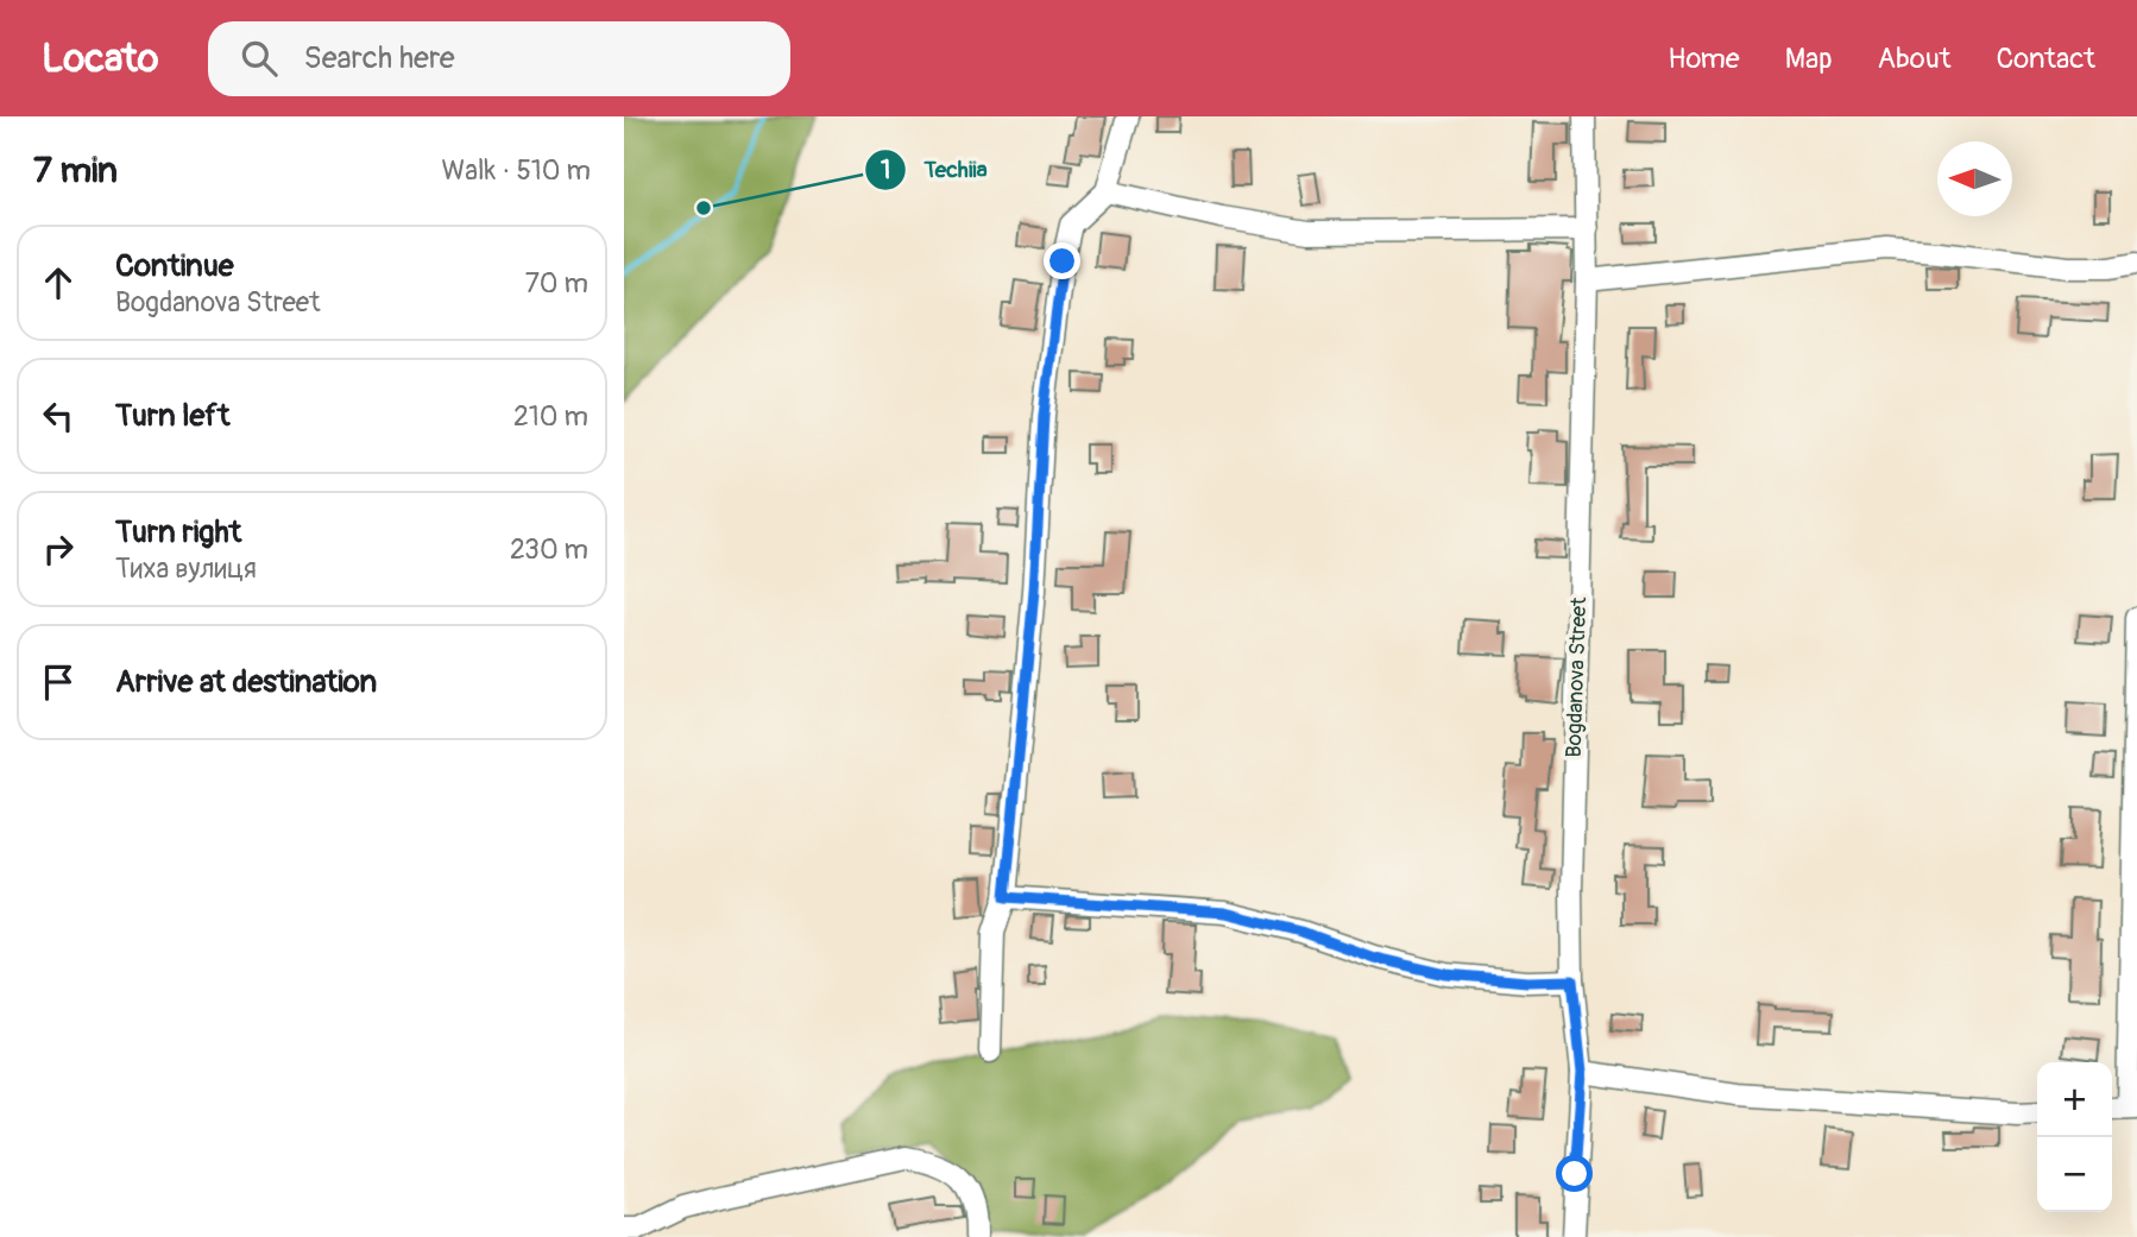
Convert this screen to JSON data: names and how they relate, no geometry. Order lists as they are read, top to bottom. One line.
{"streets":{"street":["Bogdanova Street"]},"places":["Techiia"],"north":"left","page":{"header":"Locato","search":"Search here","nav":["Home","Map","About","Contact"],"heading":["7 min","Walk · 510 m"],"list":[["Continue","Bogdanova Street","70 m"],["Turn left","210 m"],["Turn right","Тиха вулиця","230 m"],"Arrive at destination"],"map_buttons":["+","−"]}}
